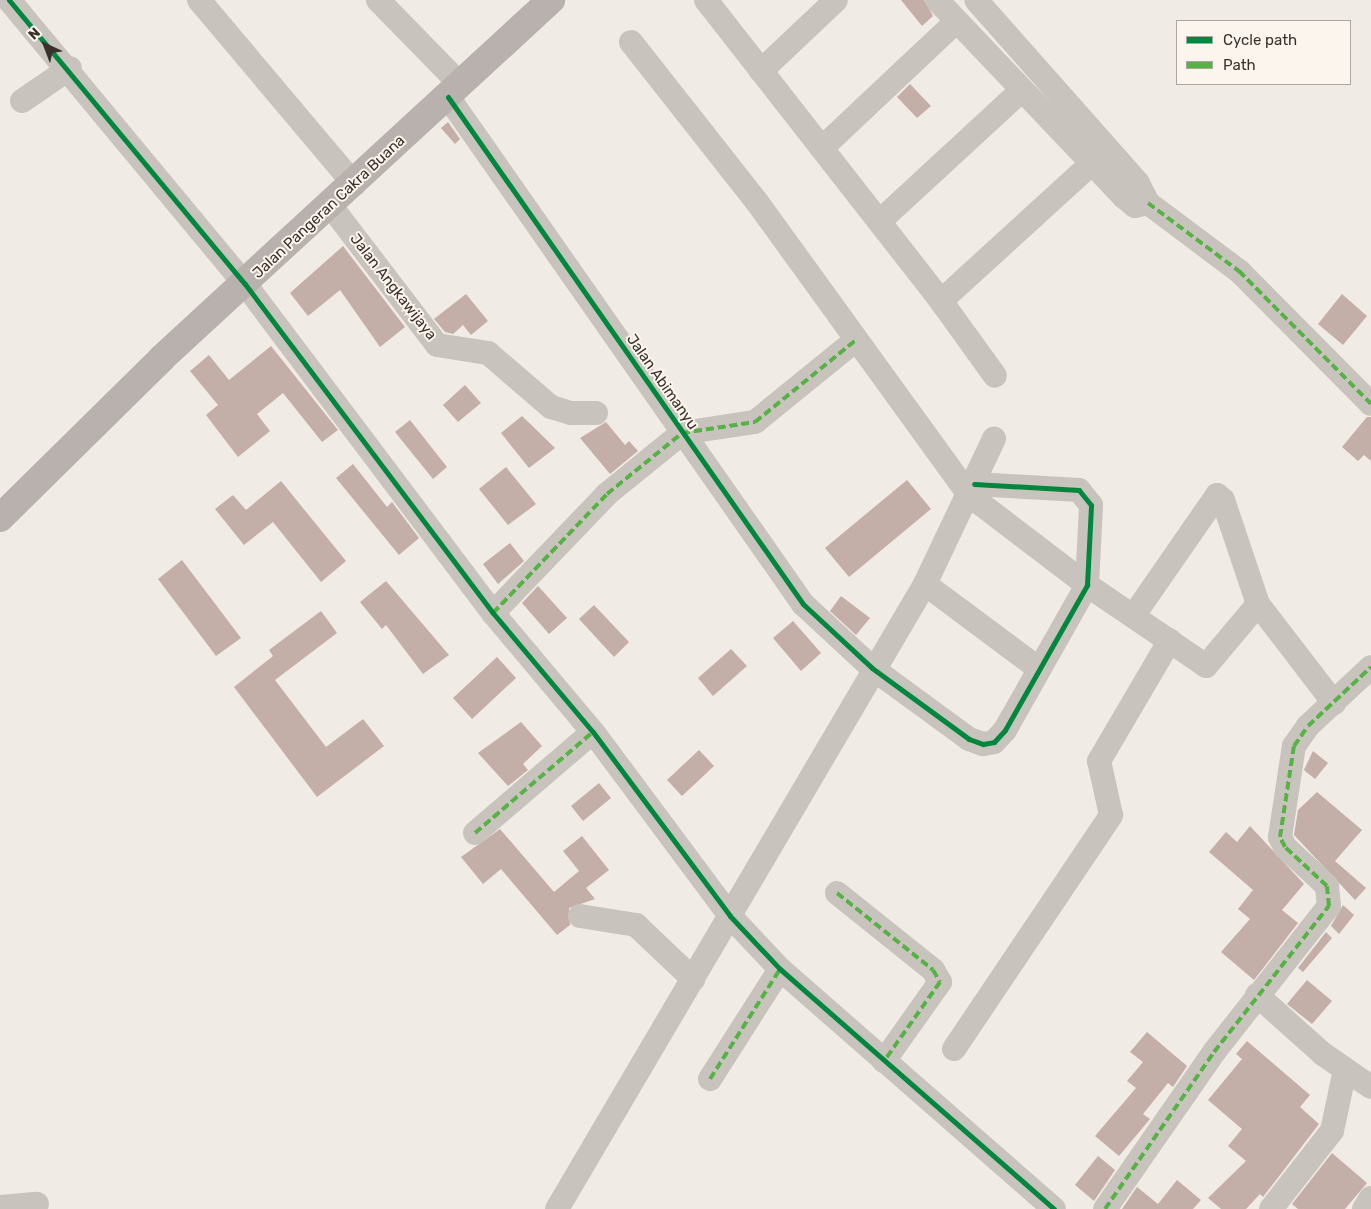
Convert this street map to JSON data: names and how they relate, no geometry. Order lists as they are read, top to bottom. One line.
{"streets":{"main road":["Jalan Pangeran Cakra Buana"],"street":["Jalan Angkawijaya","Jalan Abimanyu"]},"crossings":[["Jalan Pangeran Cakra Buana","Jalan Angkawijaya"],["Jalan Pangeran Cakra Buana","Jalan Abimanyu"]],"legend":["Cycle path","Path"],"north":"top left"}
